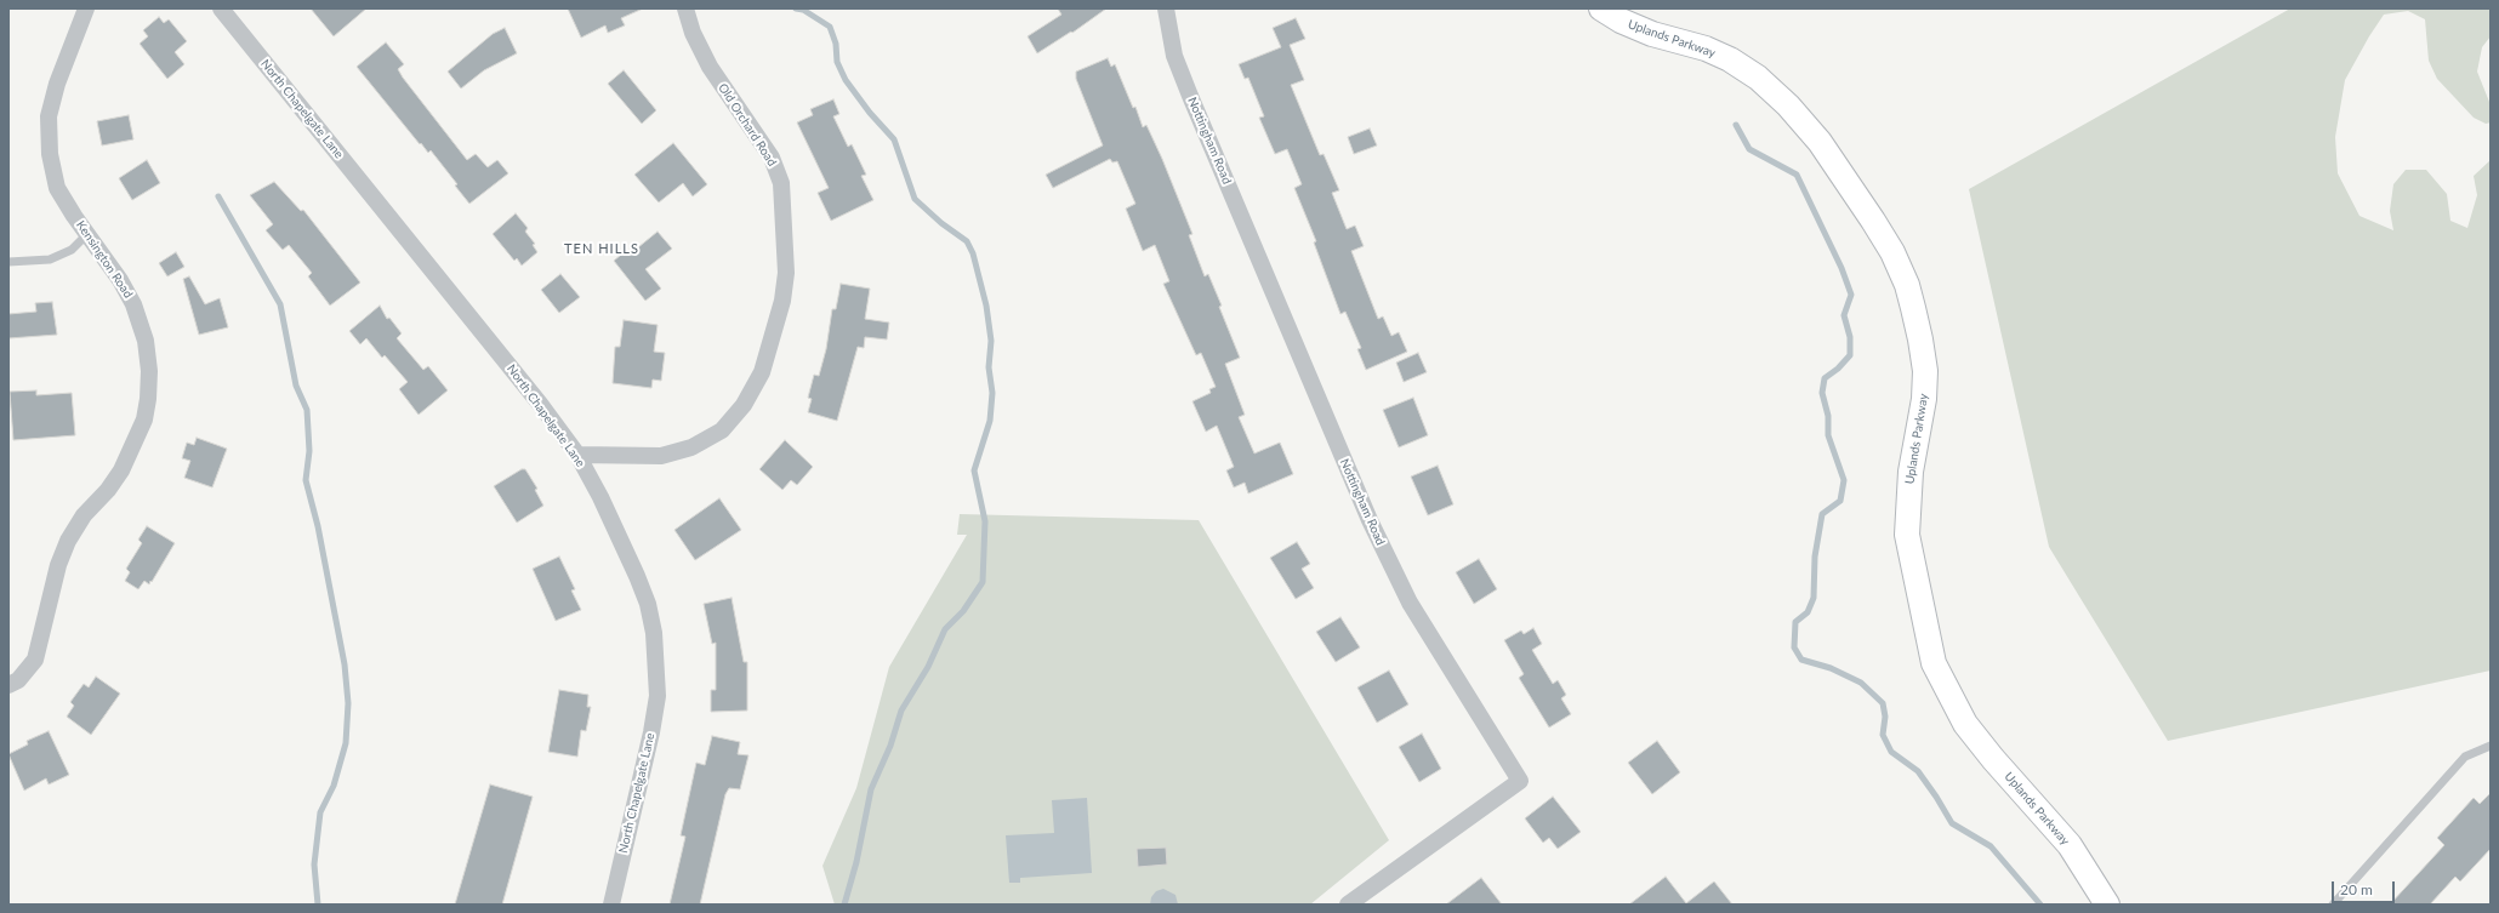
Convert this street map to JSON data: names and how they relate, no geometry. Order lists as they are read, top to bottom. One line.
{"streets":{"street":["Uplands Parkway","North Chapelgate Lane","Old Orchard Road","Nottingham Road","Kensington Road"]},"crossings":[["North Chapelgate Lane","Old Orchard Road"]],"districts":["TEN HILLS"],"scale_bar":"20 m"}
